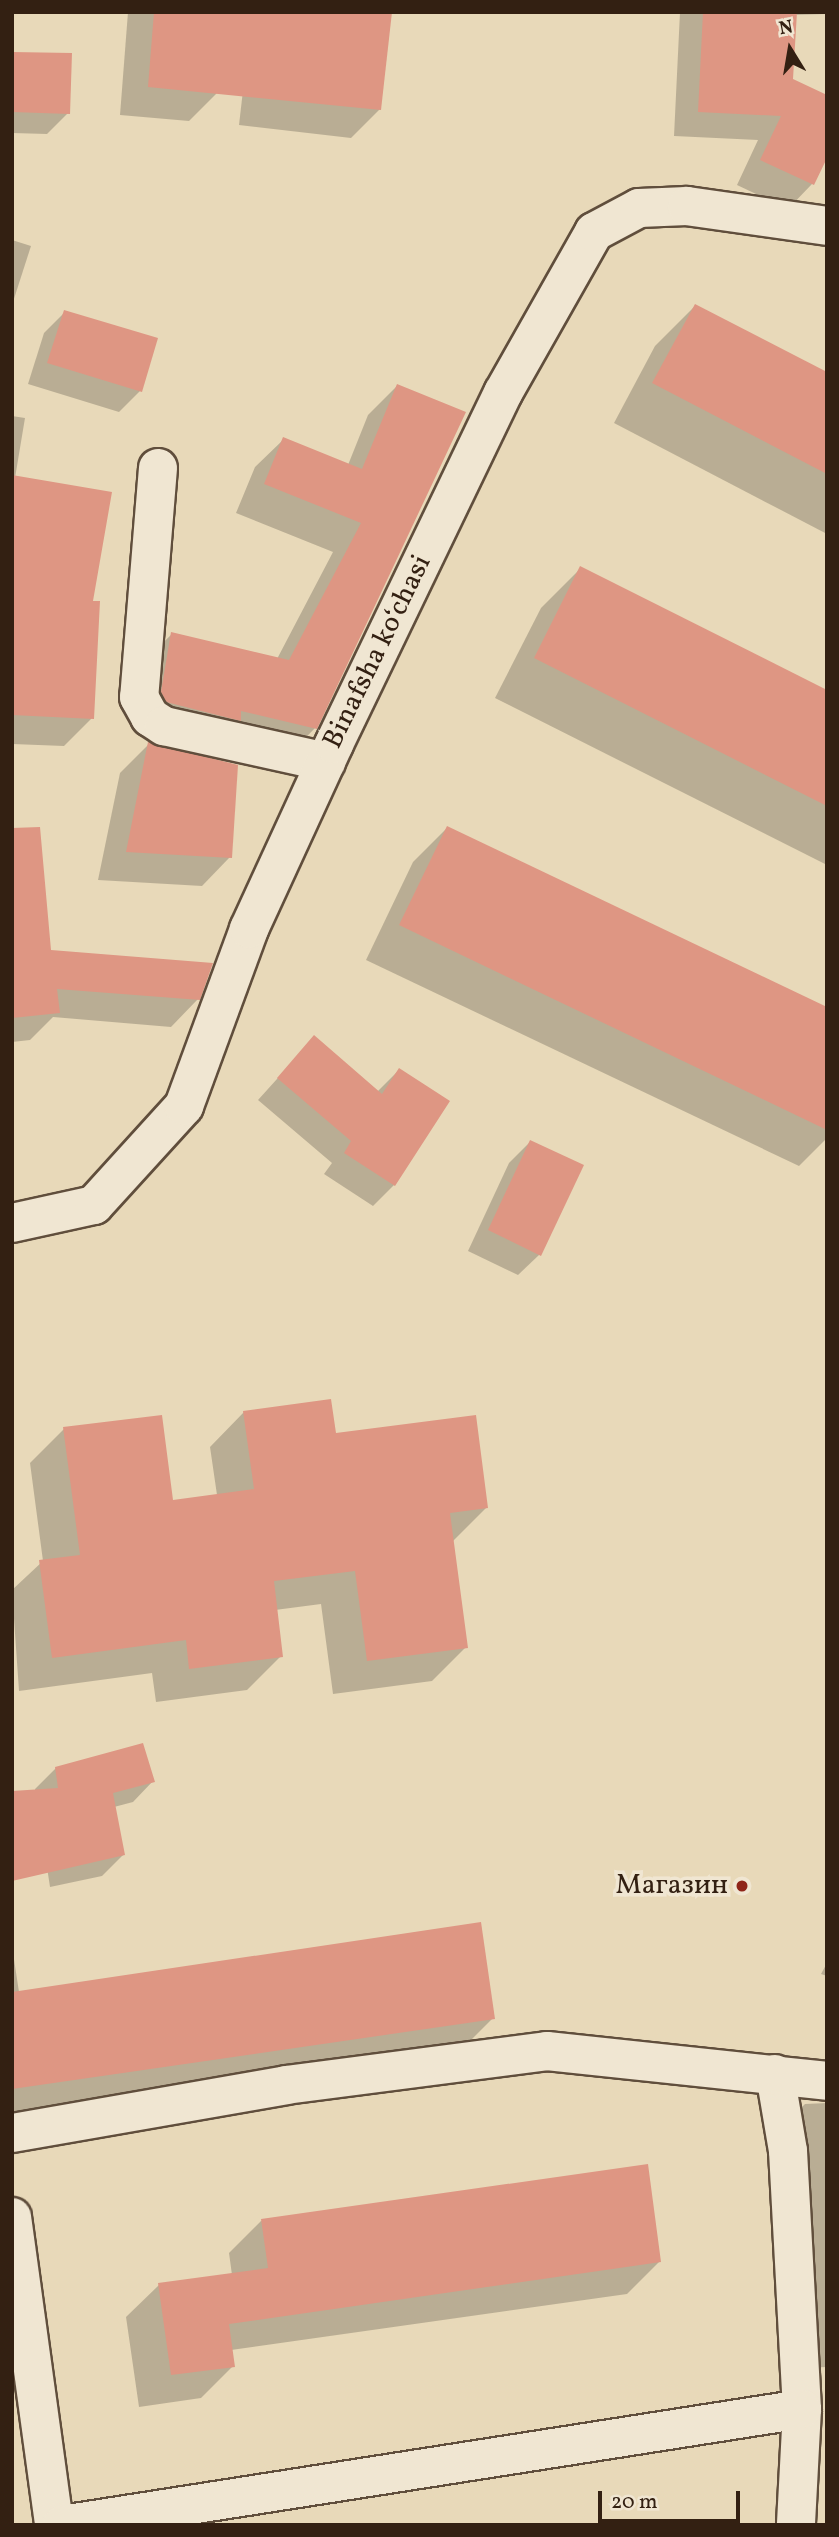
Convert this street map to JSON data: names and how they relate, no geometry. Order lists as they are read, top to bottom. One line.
{"streets":{"street":["Binafsha koʻchasi"]},"places":["Магазин"],"scale_bar":"20 m","north":"top"}
